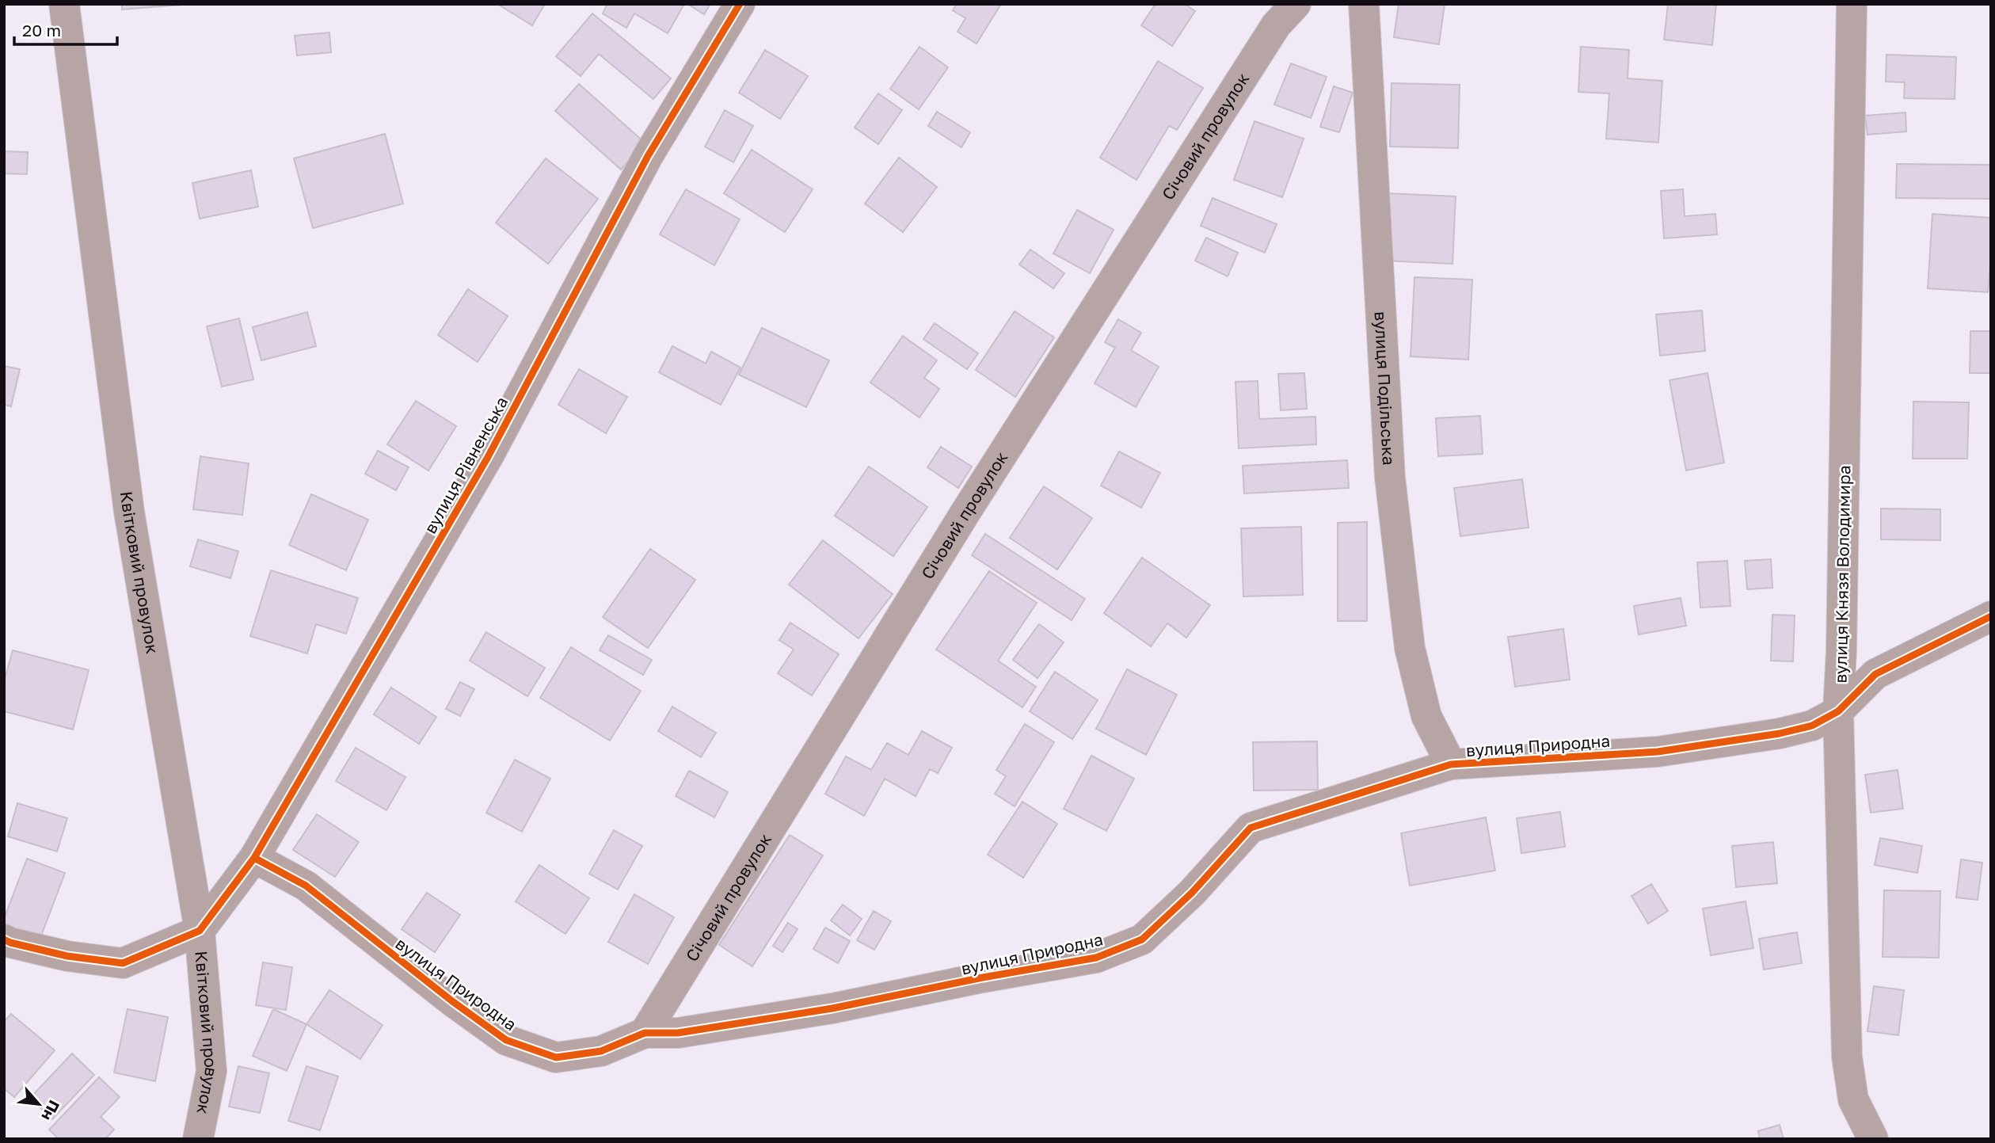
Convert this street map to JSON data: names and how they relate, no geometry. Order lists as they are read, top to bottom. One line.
{"streets":{"street":["Січовий провулок","вулиця Подільська","вулиця Рівненська","Квітковий провулок","вулиця Князя Володимира","вулиця Природна"]},"crossings":[["Січовий провулок","вулиця Природна"],["вулиця Подільська","вулиця Природна"],["вулиця Рівненська","Квітковий провулок"],["вулиця Рівненська","вулиця Природна"],["вулиця Князя Володимира","вулиця Природна"]],"scale_bar":"20 m","north":"bottom right"}
